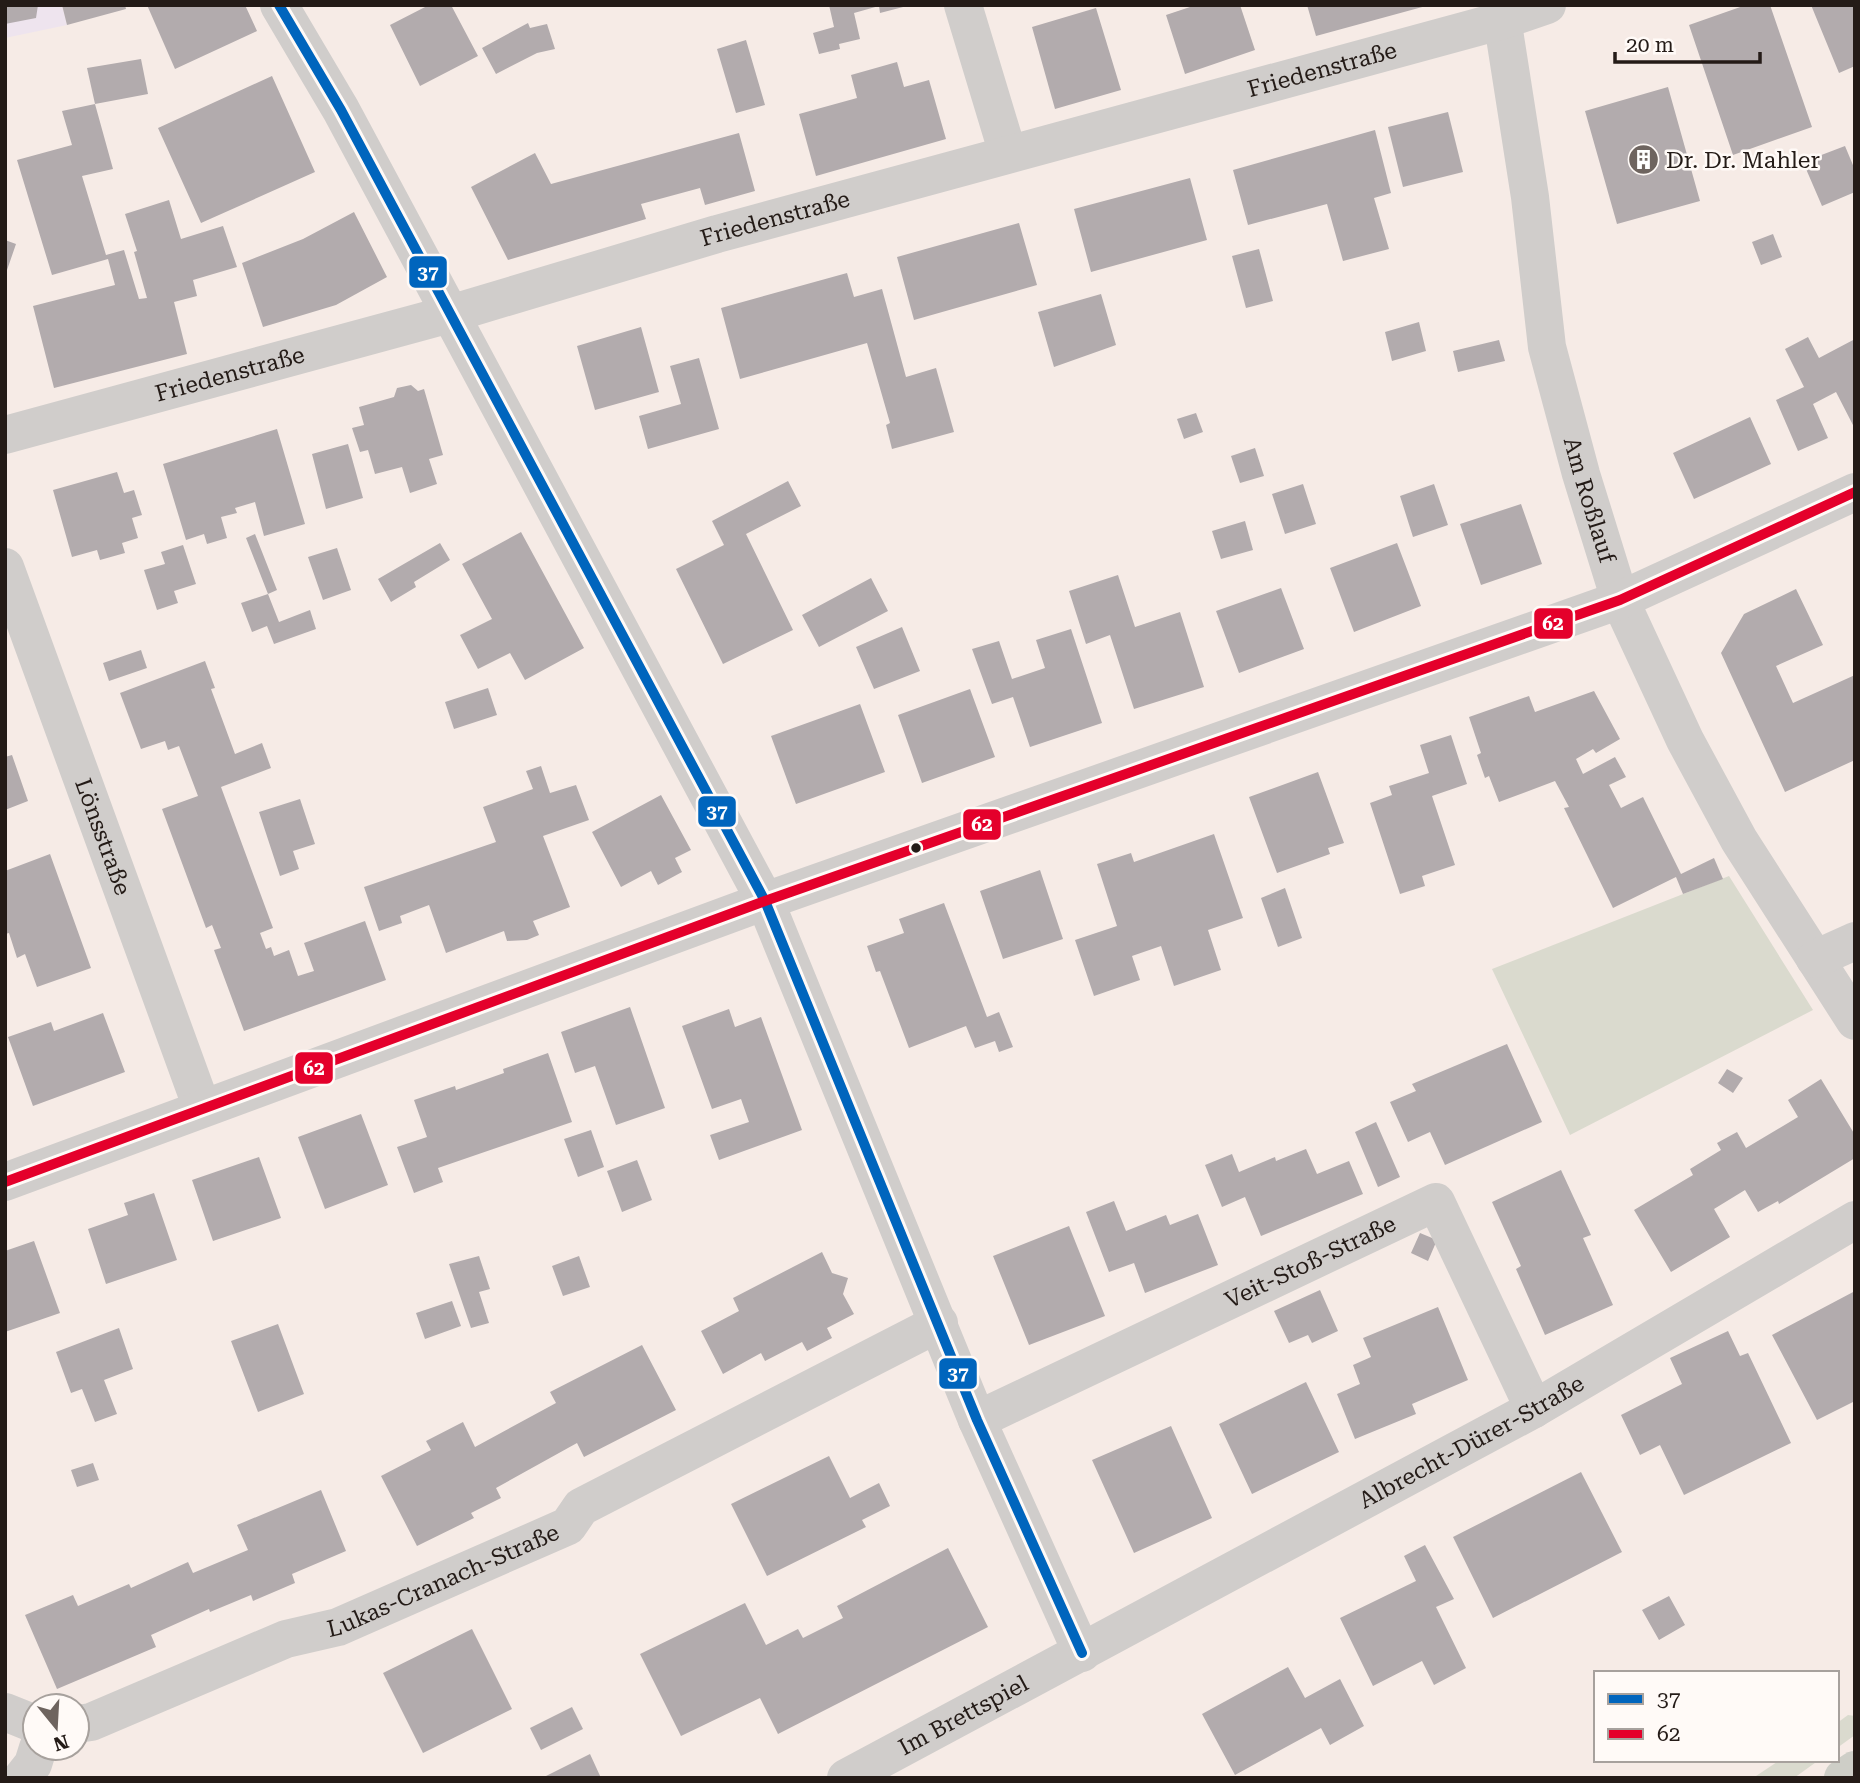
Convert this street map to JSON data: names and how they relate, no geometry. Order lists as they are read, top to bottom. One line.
{"streets":{"street":["Friedenstraße","Am Roßlauf","Lönsstraße","Veit-Stoß-Straße","Albrecht-Dürer-Straße","Lukas-Cranach-Straße","Im Brettspiel"]},"crossings":[["Friedenstraße","Am Roßlauf"],["Veit-Stoß-Straße","Albrecht-Dürer-Straße"],["Albrecht-Dürer-Straße","Im Brettspiel"]],"places":{"building":["Dr. Dr. Mahler"]},"lines":["transit line 37","transit line 62"],"legend":["37","62"],"scale_bar":"20 m","north":"bottom"}
